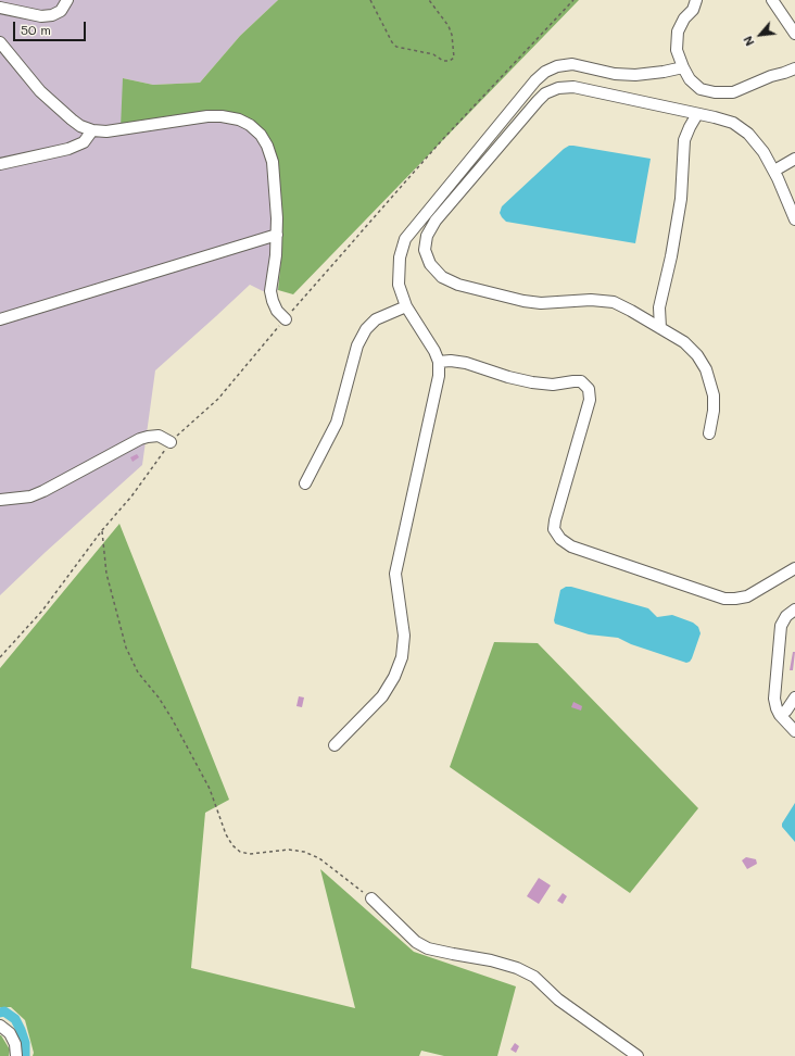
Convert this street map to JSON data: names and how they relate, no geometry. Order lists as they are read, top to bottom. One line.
{"scale_bar":"50 m","north":"bottom left"}
